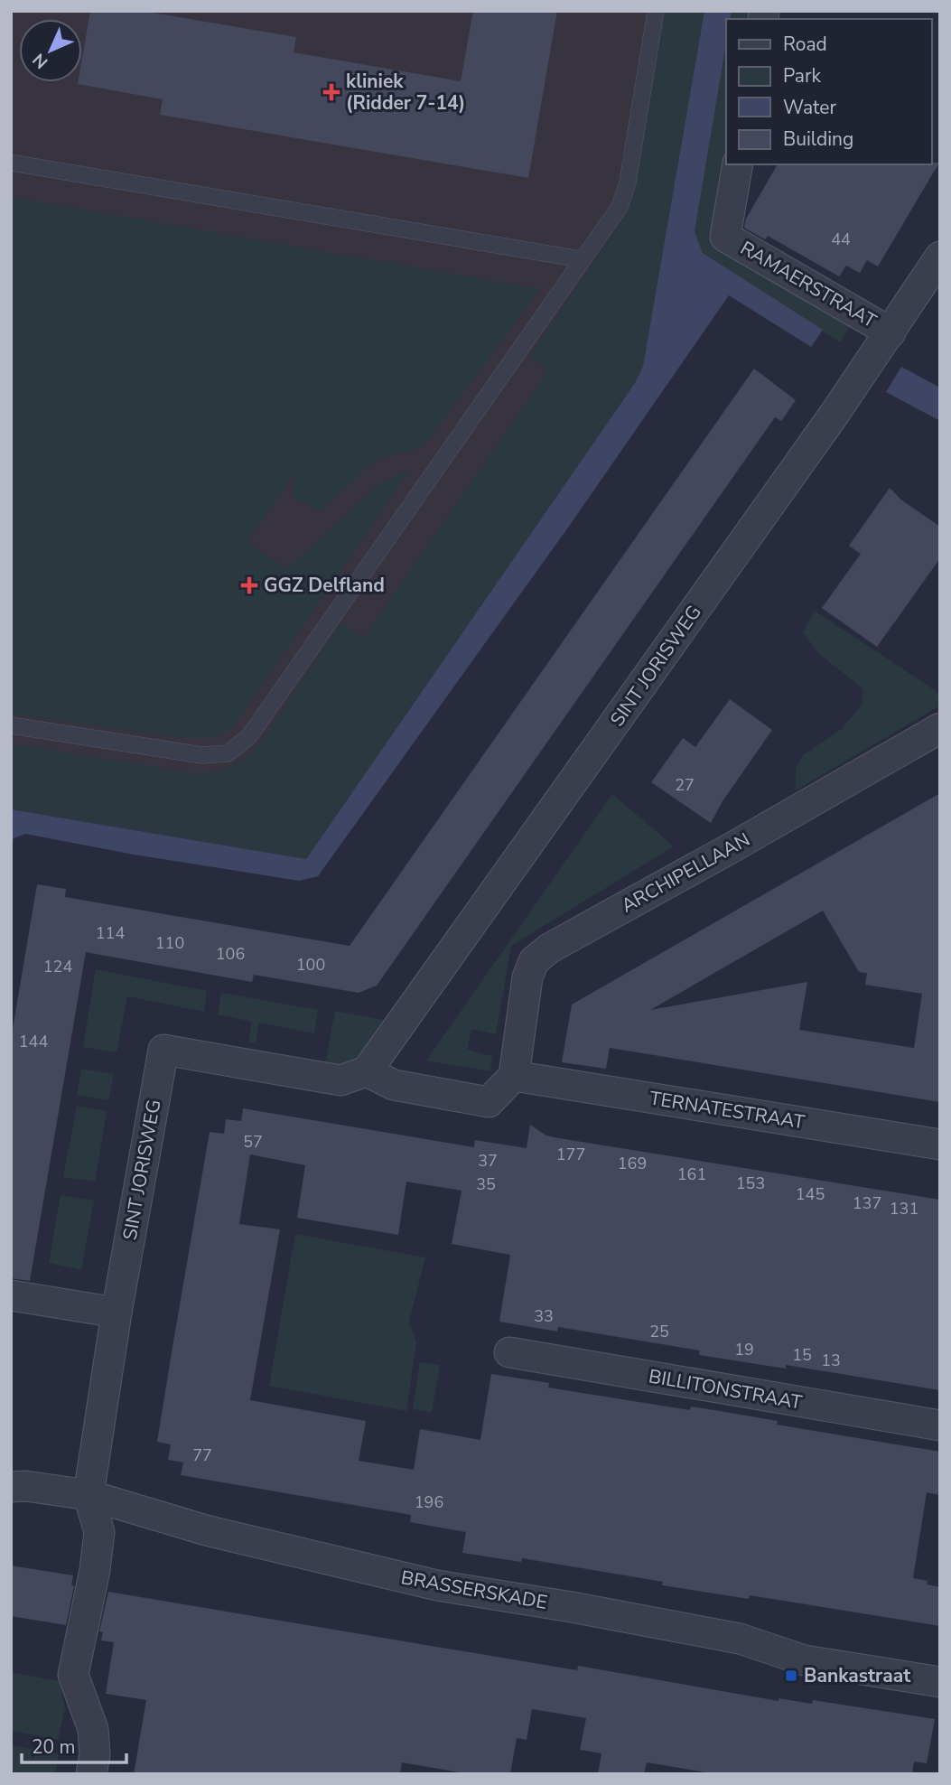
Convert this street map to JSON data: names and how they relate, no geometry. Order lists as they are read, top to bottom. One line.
{"streets":{"street":["RAMAERSTRAAT","SINT JORISWEG","ARCHIPELLAAN","TERNATESTRAAT","BILLITONSTRAAT","BRASSERSKADE"]},"crossings":[["RAMAERSTRAAT","SINT JORISWEG"],["SINT JORISWEG","BRASSERSKADE"],["ARCHIPELLAAN","TERNATESTRAAT"]],"places":{"health":["kliniek (Ridder 7-14)","GGZ Delfland"],"transit":["Bankastraat"]},"house_numbers":["44","27","114","110","106","100","124","144","57","177","37","169","161","153","35","145","137","131","33","25","19","15","13","77","196"],"legend":["Road","Park","Water","Building"],"scale_bar":"20 m","north":"bottom left"}
